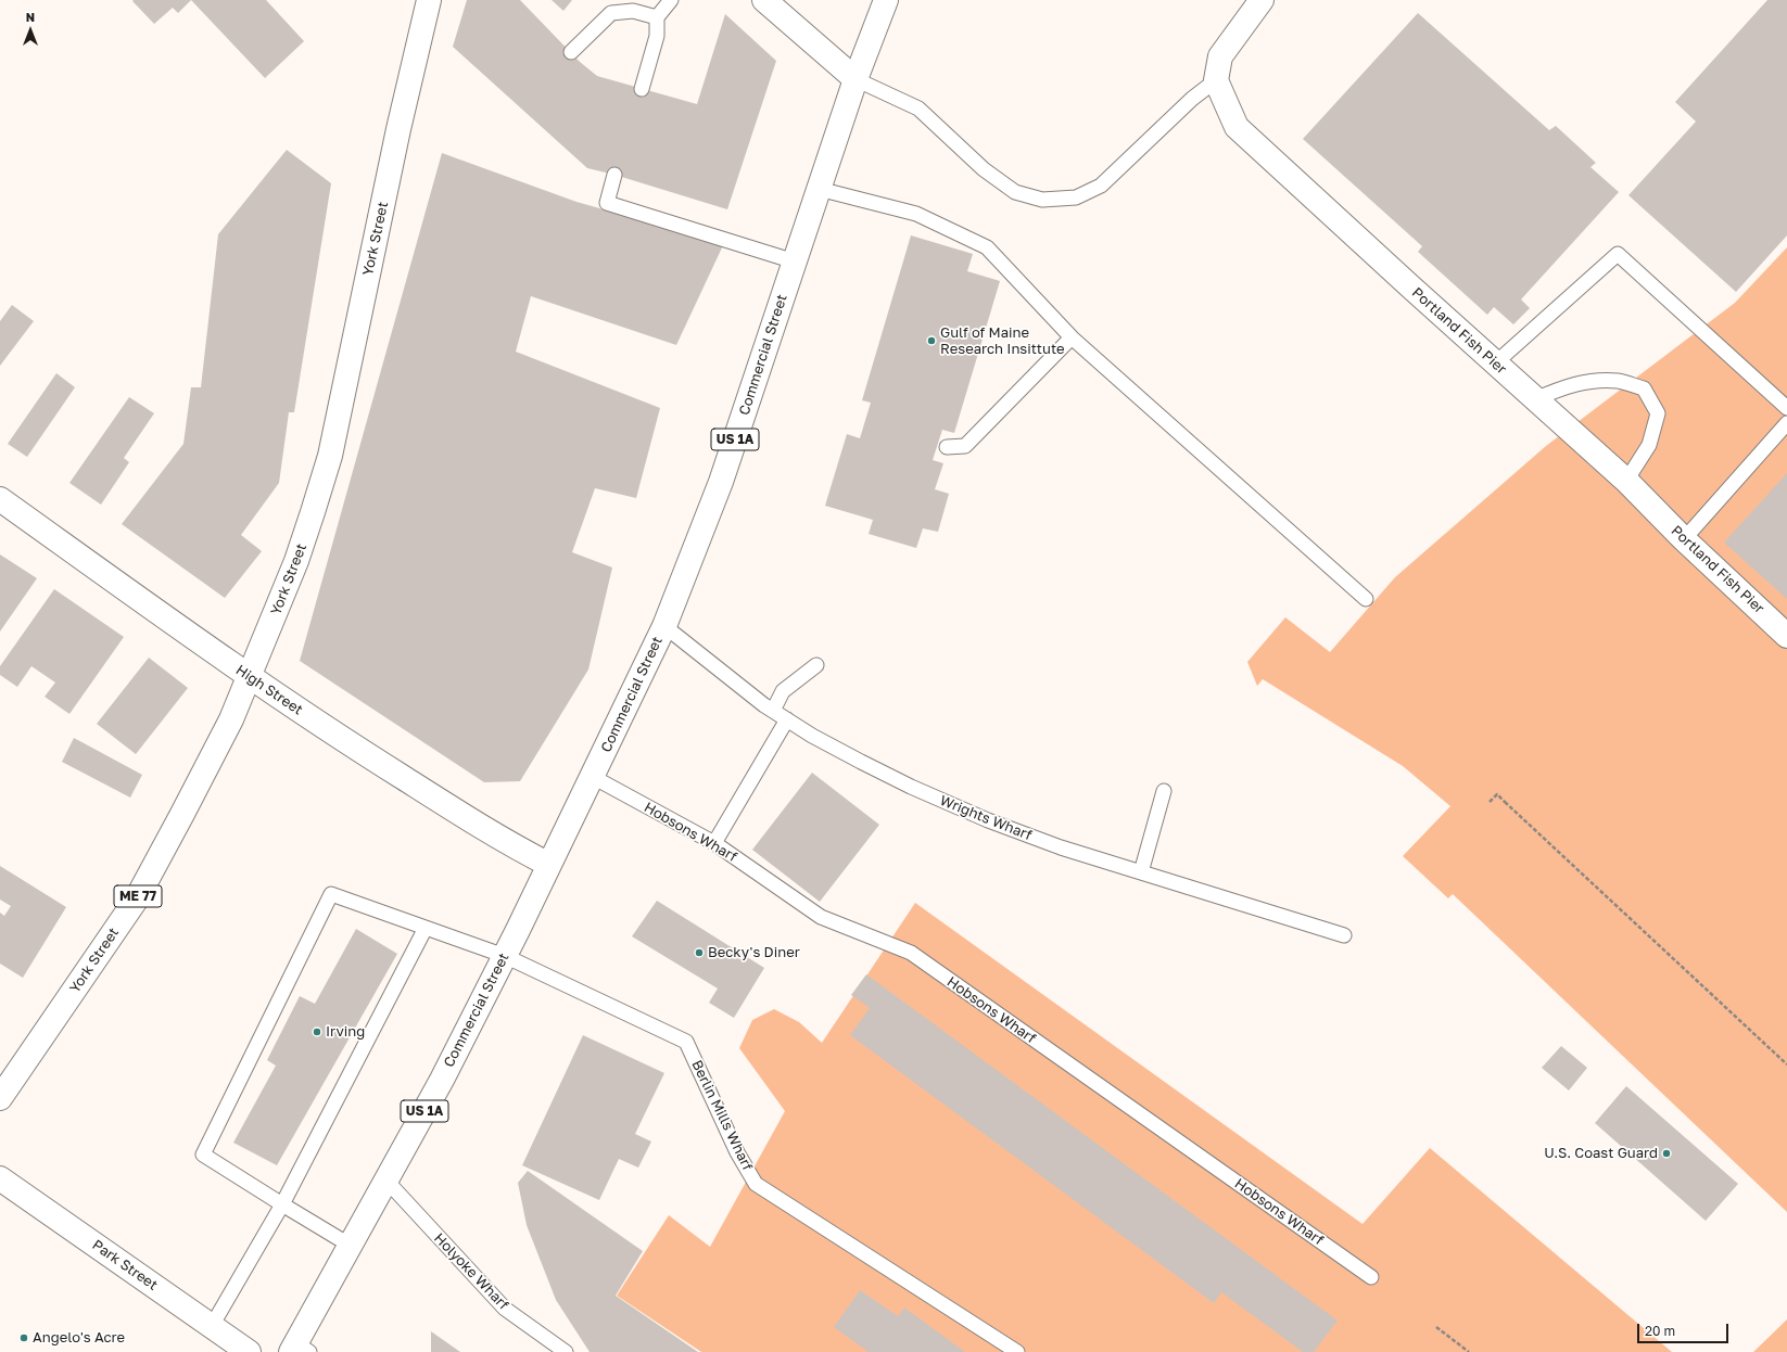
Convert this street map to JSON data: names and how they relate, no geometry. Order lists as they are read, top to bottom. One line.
{"streets":{"main road":["York Street","Portland Fish Pier","Commercial Street","US 1A","High Street","ME 77","Park Street"],"lane":["Wrights Wharf","Hobsons Wharf","Berlin Mills Wharf","Holyoke Wharf"]},"crossings":[["York Street","High Street"],["Commercial Street","High Street"],["Commercial Street","Wrights Wharf"],["Commercial Street","Hobsons Wharf"],["Commercial Street","Berlin Mills Wharf"],["Commercial Street","Holyoke Wharf"]],"places":["Gulf of Maine Research Insittute","Becky's Diner","Irving","U.S. Coast Guard","Angelo's Acre"],"scale_bar":"20 m","north":"top"}
